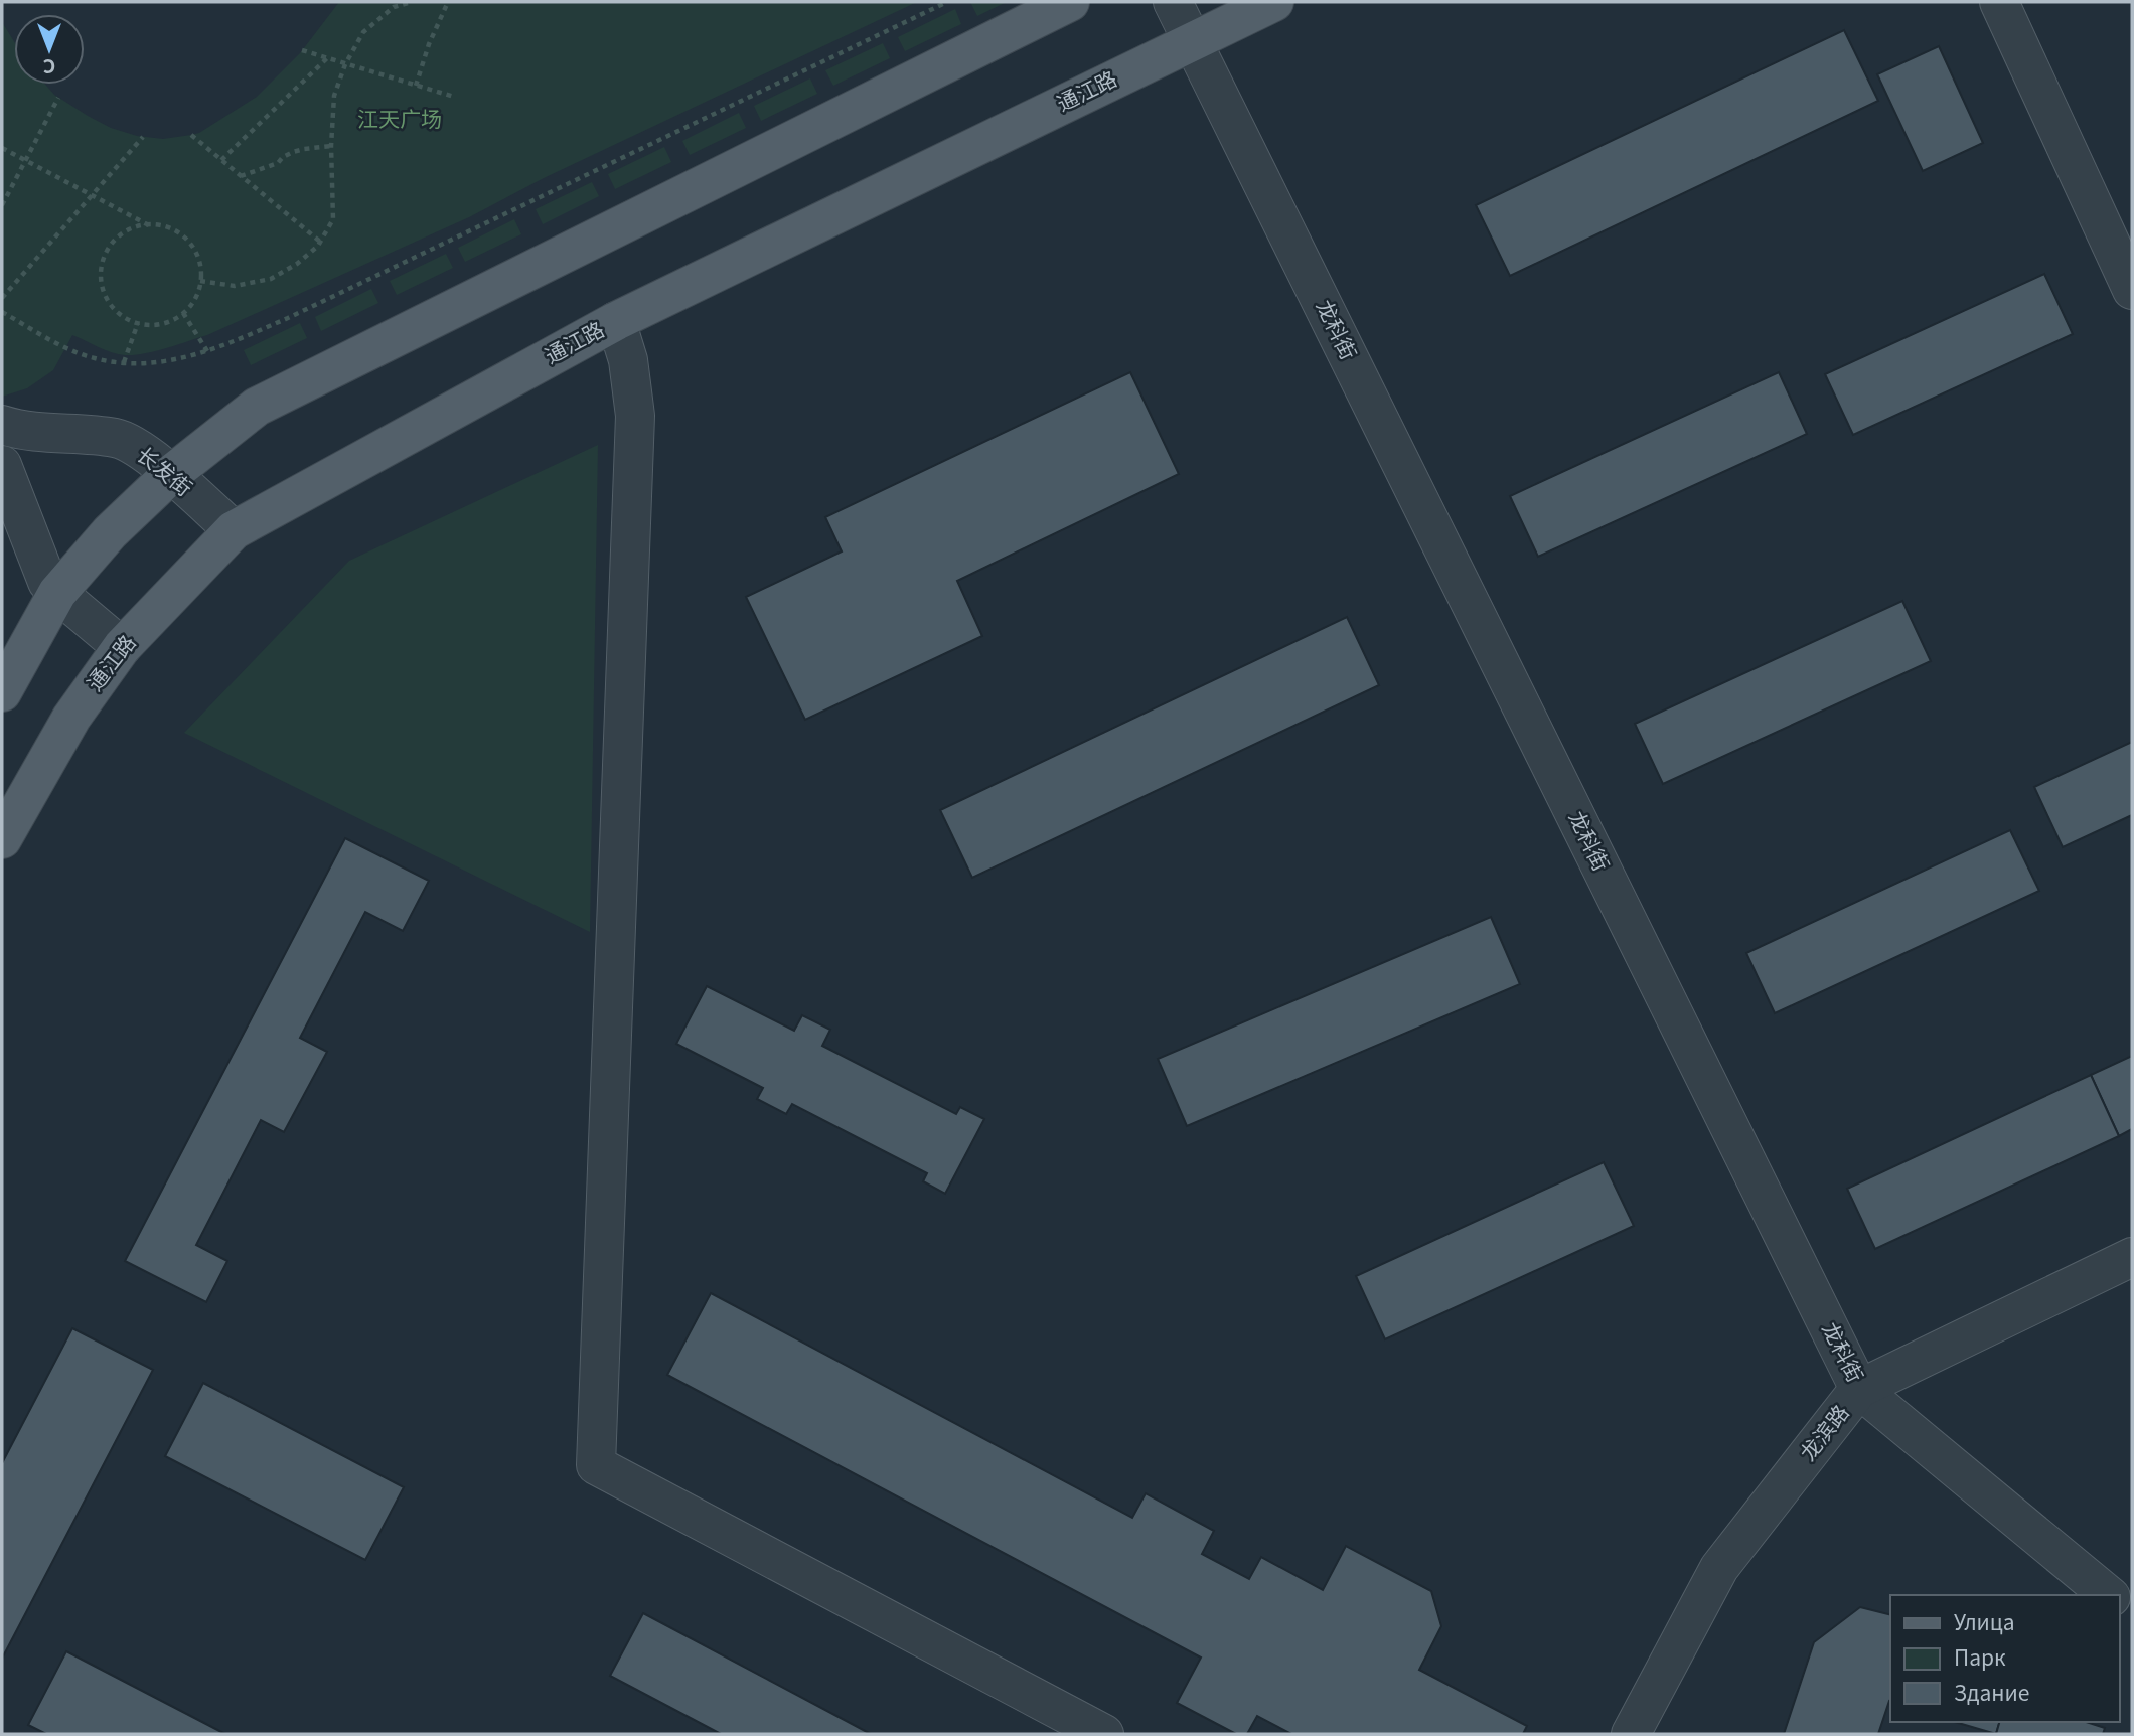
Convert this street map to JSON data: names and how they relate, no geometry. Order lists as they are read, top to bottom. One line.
{"streets":{"main road":["通江路"],"street":["龙科街","长发街","龙滨路"]},"crossings":[["通江路","龙科街"],["通江路","长发街"],["龙科街","龙滨路"]],"parks":["江天广场"],"legend":["Улица","Парк","Здание"],"north":"bottom"}
